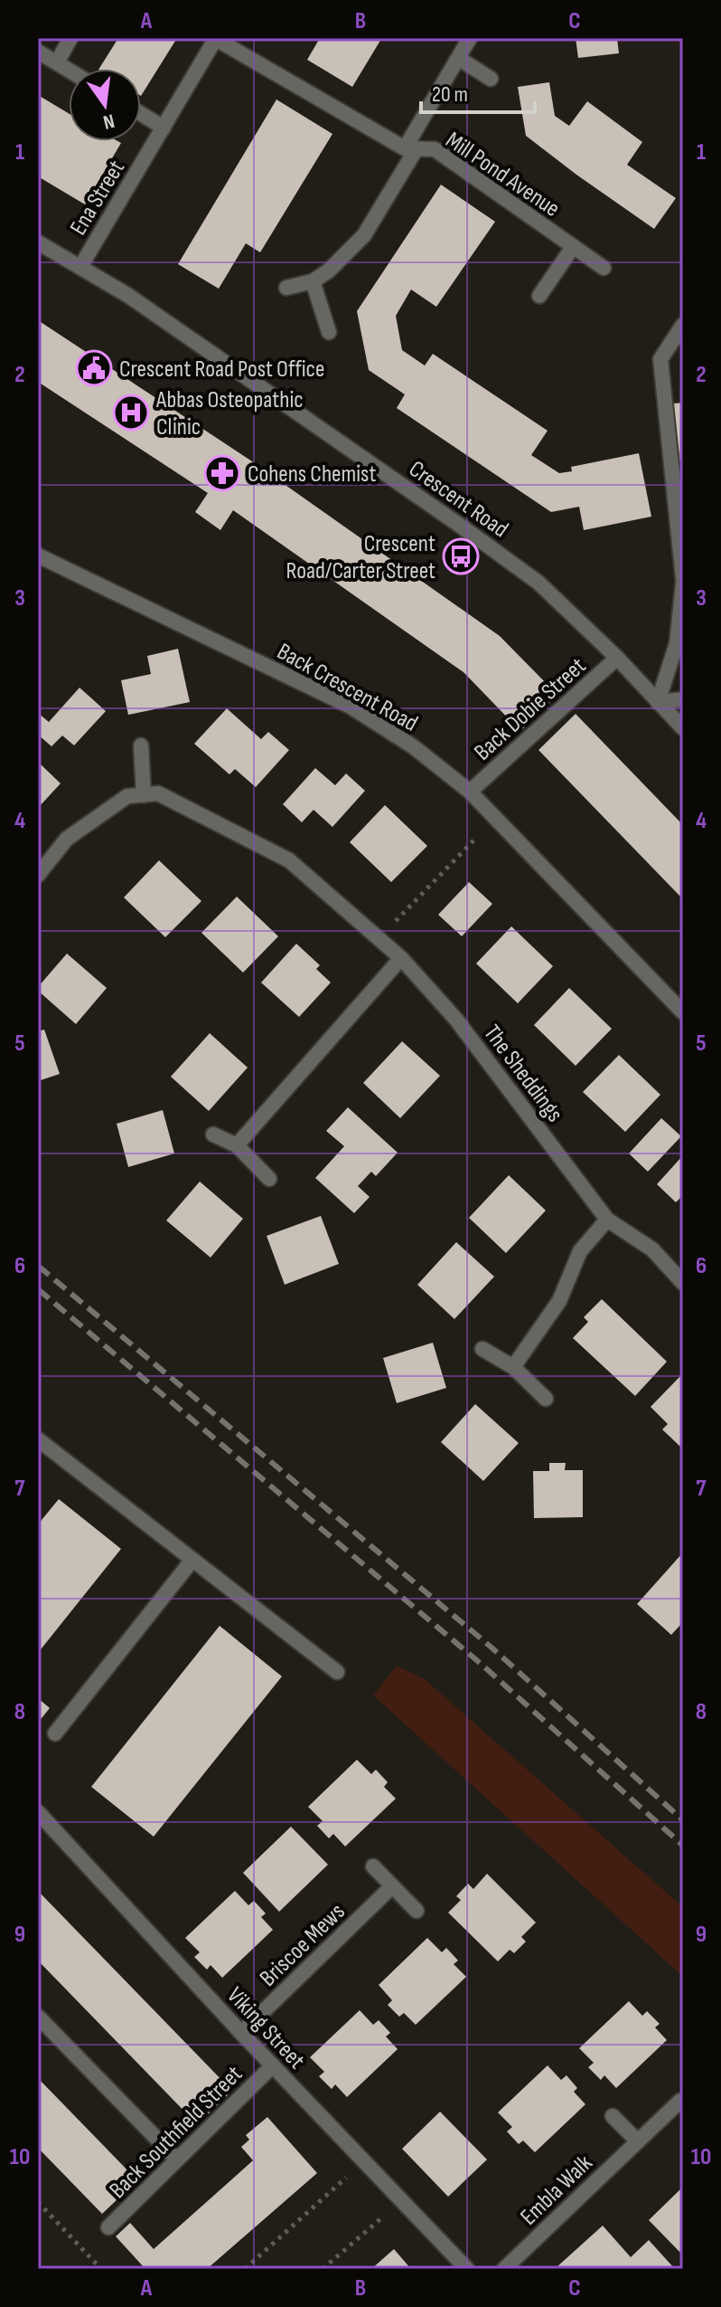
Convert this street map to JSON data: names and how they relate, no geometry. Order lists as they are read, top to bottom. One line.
{"streets":{"street":["Mill Pond Avenue","Ena Street","Crescent Road","Back Crescent Road","Back Dobie Street","The Sheddings","Briscoe Mews","Viking Street","Back Southfield Street","Embla Walk"]},"crossings":[["Mill Pond Avenue","Ena Street"],["Ena Street","Crescent Road"],["Crescent Road","Back Dobie Street"],["Back Crescent Road","Back Dobie Street"],["Briscoe Mews","Viking Street"],["Viking Street","Back Southfield Street"]],"places":{"public building":["Crescent Road Post Office"],"hospital":["Abbas Osteopathic Clinic"],"pharmacy":["Cohens Chemist"],"bus stop":["Crescent Road/Carter Street"]},"scale_bar":"20 m","north":"bottom","grid":{"columns":["A","B","C"],"rows":["1","2","3","4","5","6","7","8","9","10"]}}
